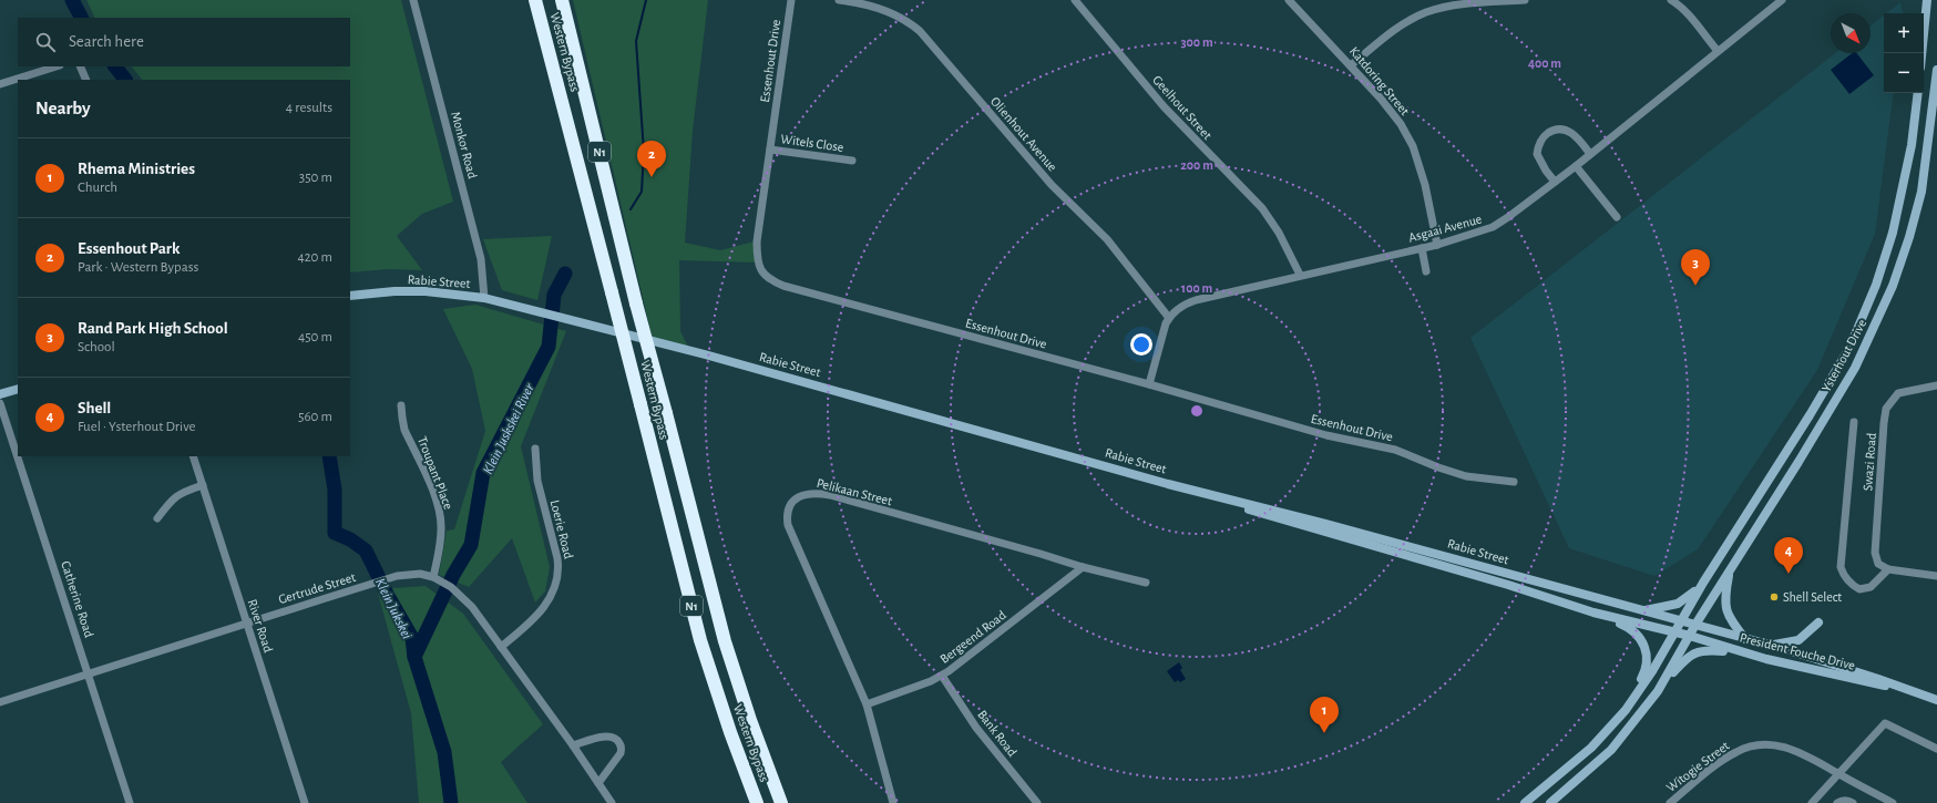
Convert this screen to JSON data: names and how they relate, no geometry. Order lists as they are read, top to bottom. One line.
{"streets":{"highway":["Western Bypass","N1"],"street":["Essenhout Drive","Katdoring Street","Geelhout Street","Olienhout Avenue","Witels Close","Monkor Road","Asgaai Avenue","Rabie Street","Ysterhout Drive","Swazi Road","Troupant Place","Pelikaan Street","Loerie Road","Gertrude Street","Catherine Road","River Road","Bergeend Road","President Fouche Drive","Bank Road","Witogie Street"]},"crossings":[["Essenhout Drive","Witels Close"],["Essenhout Drive","Asgaai Avenue"],["Katdoring Street","Asgaai Avenue"],["Geelhout Street","Asgaai Avenue"],["Olienhout Avenue","Asgaai Avenue"],["Monkor Road","Rabie Street"],["Rabie Street","Ysterhout Drive"],["Rabie Street","President Fouche Drive"],["Ysterhout Drive","President Fouche Drive"],["Troupant Place","Gertrude Street"],["Pelikaan Street","Bergeend Road"],["Loerie Road","Gertrude Street"],["Gertrude Street","Catherine Road"],["Gertrude Street","River Road"],["Bergeend Road","Bank Road"]],"water":["Klein Juskskei River","Klein Jukskei"],"places":["Shell Select"],"north":"bottom right","page":{"map_buttons":["+","−"],"search":"Search here","heading":["Nearby","4 results"],"list":[{"mark":"1","name":"Rhema Ministries","note":"Church","value":"350 m"},{"mark":"2","name":"Essenhout Park","note":"Park · Western Bypass","value":"420 m"},{"mark":"3","name":"Rand Park High School","note":"School","value":"450 m"},{"mark":"4","name":"Shell","note":"Fuel · Ysterhout Drive","value":"560 m"}],"pins":["2","3","4","1"]},"rings":["300 m","400 m","200 m","100 m"]}
